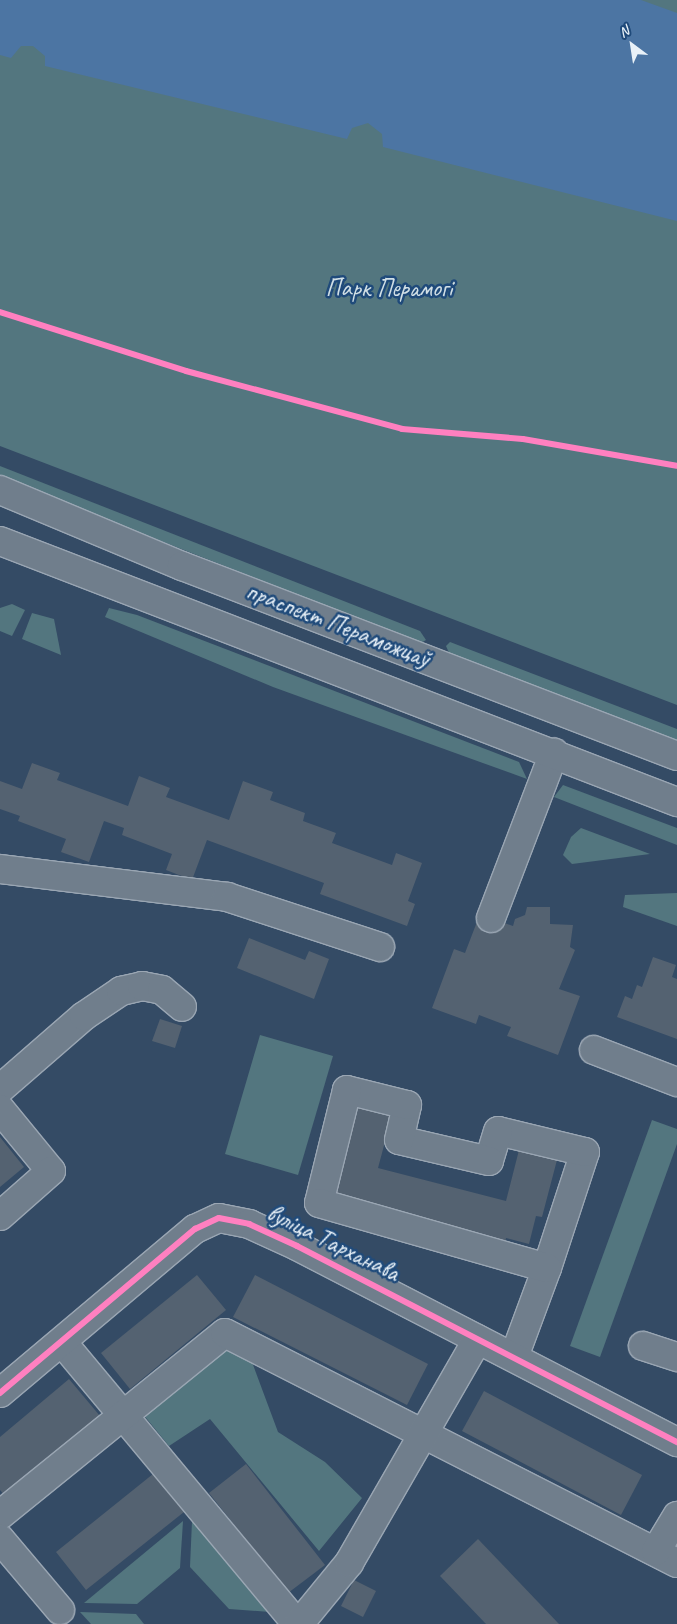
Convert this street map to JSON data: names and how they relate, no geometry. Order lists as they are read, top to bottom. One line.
{"streets":{"main road":["праспект Пераможцаў","вуліца Тарханава"]},"parks":["Парк Перамогі"],"north":"top left"}
